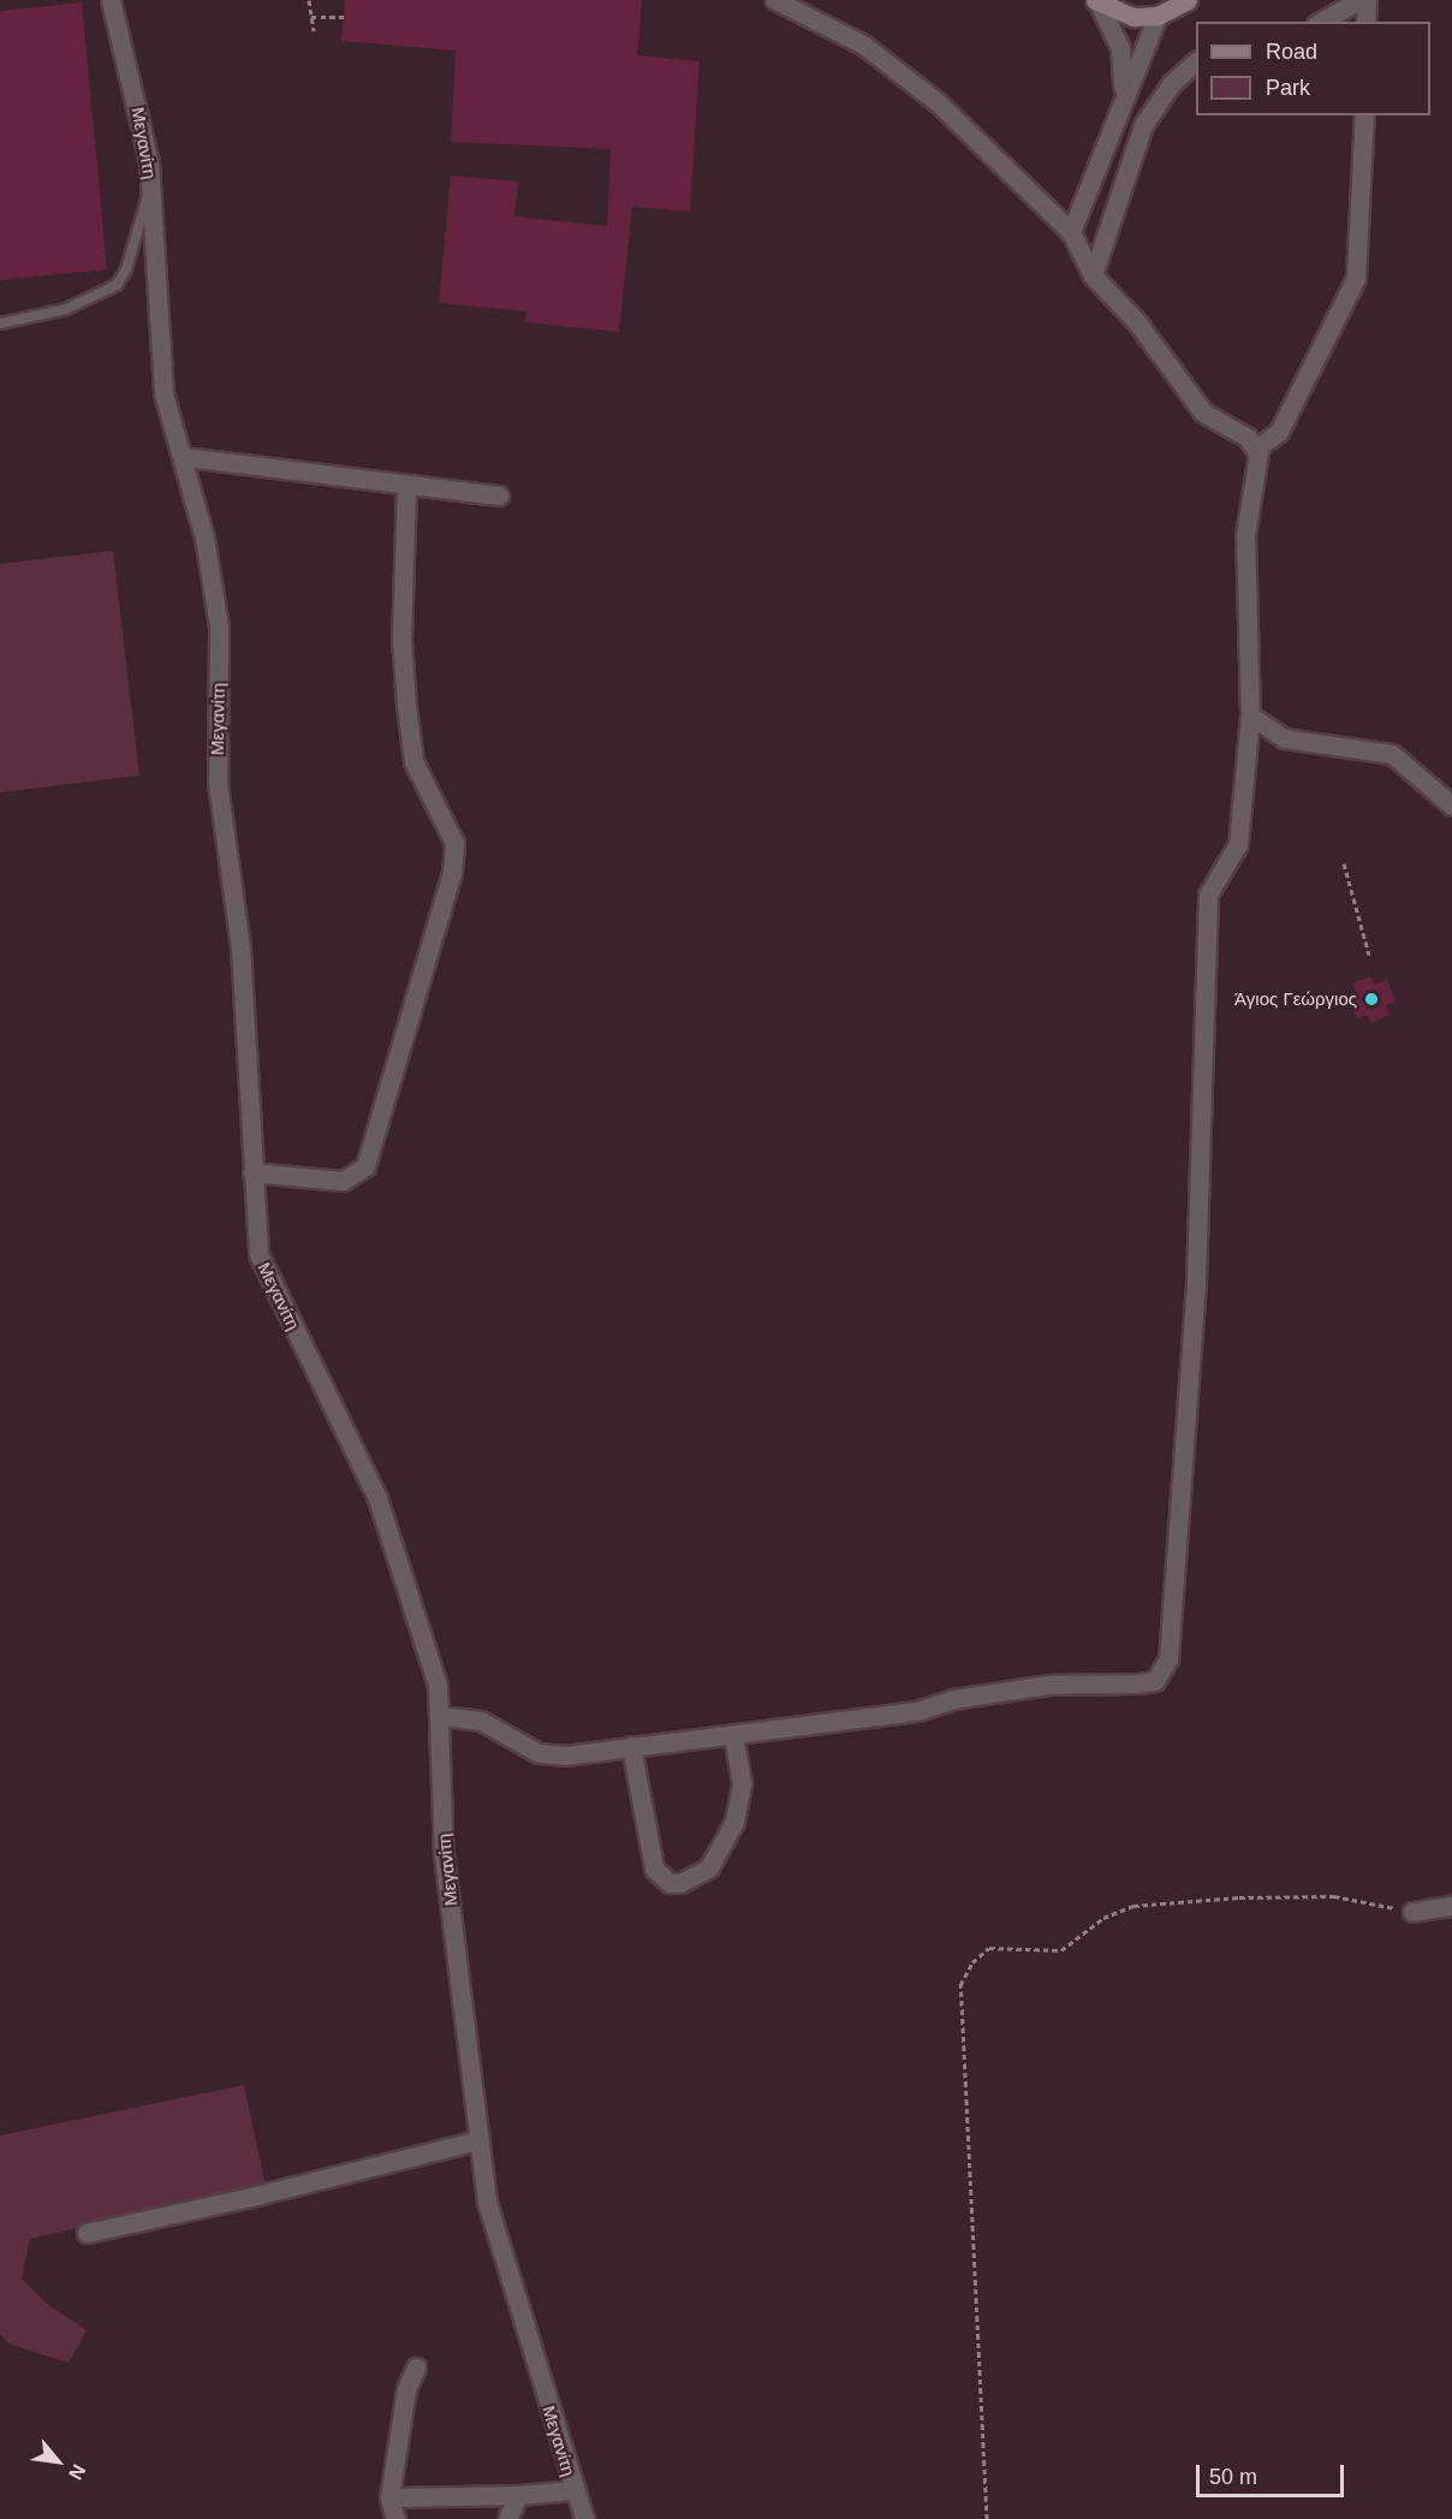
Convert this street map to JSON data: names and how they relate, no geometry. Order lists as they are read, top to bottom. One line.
{"streets":{"street":["Μεγανίτη"]},"places":["Άγιος Γεώργιος"],"legend":["Road","Park"],"scale_bar":"50 m","north":"bottom right"}
